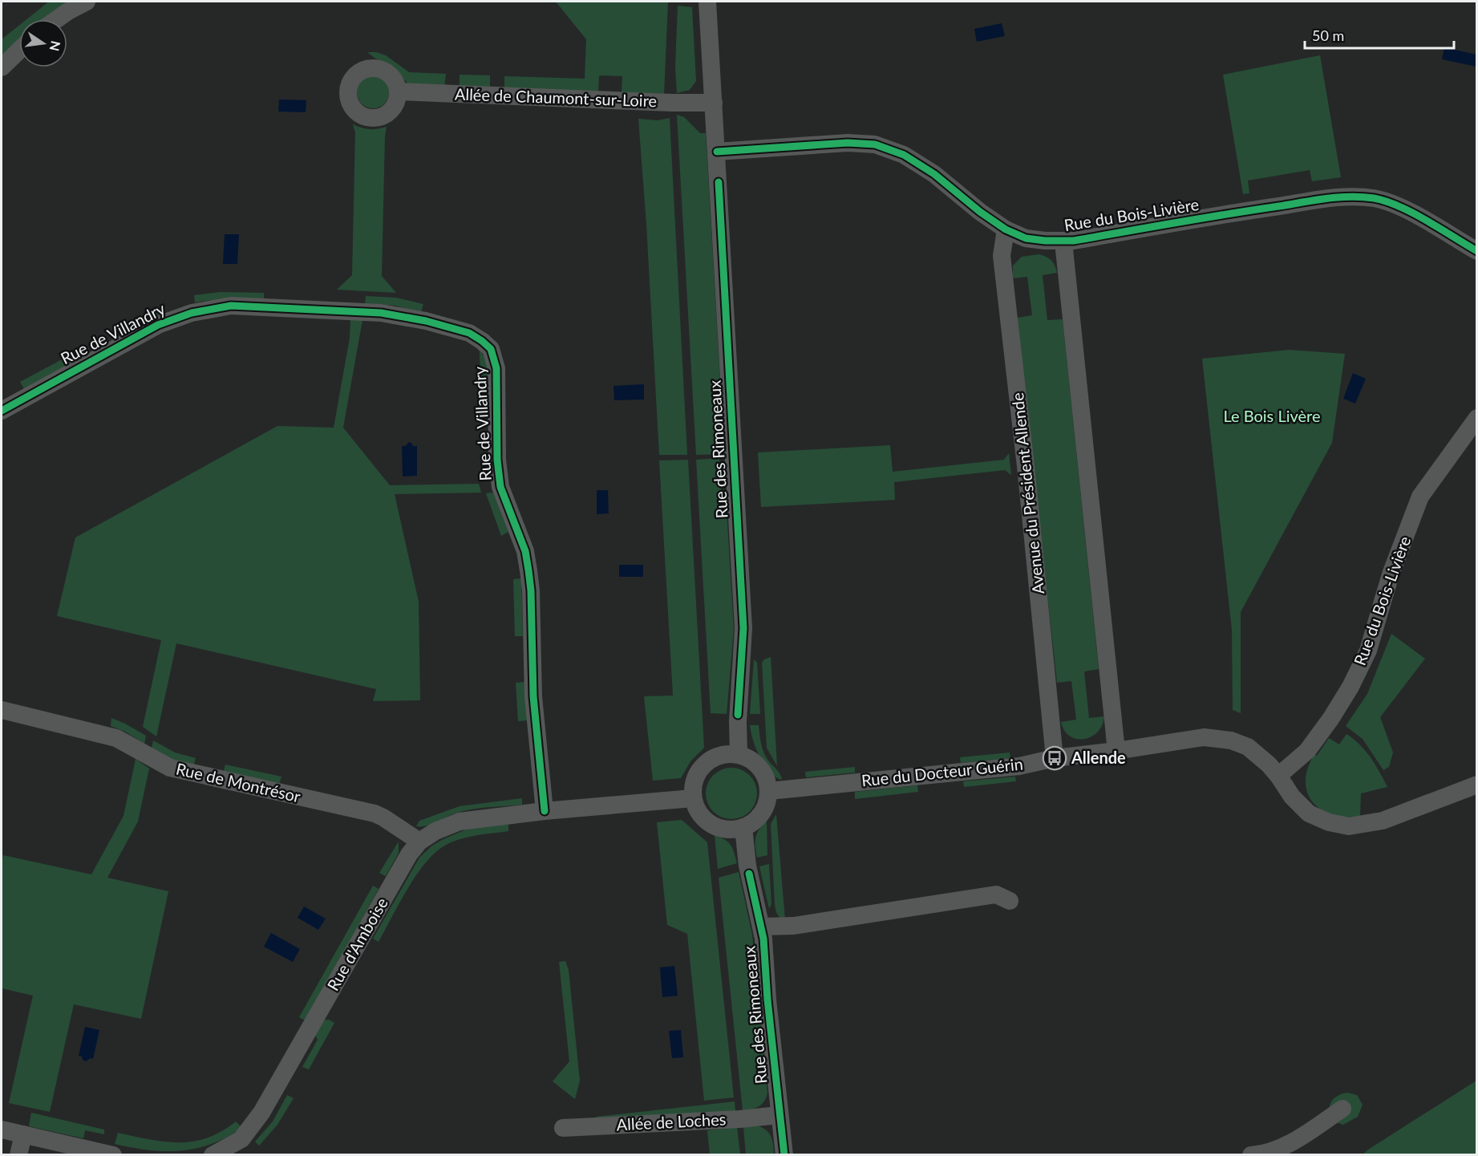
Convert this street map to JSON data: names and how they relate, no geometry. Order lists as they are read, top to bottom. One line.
{"streets":{"street":["Allée de Chaumont-sur-Loire","Rue du Bois-Livière","Rue de Villandry","Rue des Rimoneaux","Avenue du Président Allende","Rue du Docteur Guérin","Rue de Montrésor","Rue d'Amboise","Allée de Loches"]},"crossings":[["Allée de Chaumont-sur-Loire","Rue des Rimoneaux"],["Rue du Bois-Livière","Rue des Rimoneaux"],["Rue du Bois-Livière","Avenue du Président Allende"],["Rue du Bois-Livière","Rue du Docteur Guérin"],["Rue de Villandry","Rue d'Amboise"],["Rue des Rimoneaux","Rue du Docteur Guérin"],["Rue des Rimoneaux","Rue d'Amboise"],["Rue des Rimoneaux","Allée de Loches"],["Avenue du Président Allende","Rue du Docteur Guérin"],["Rue du Docteur Guérin","Rue d'Amboise"],["Rue de Montrésor","Rue d'Amboise"]],"parks":["Le Bois Livère"],"places":{"bus stop":["Allende"]},"scale_bar":"50 m","north":"right"}
